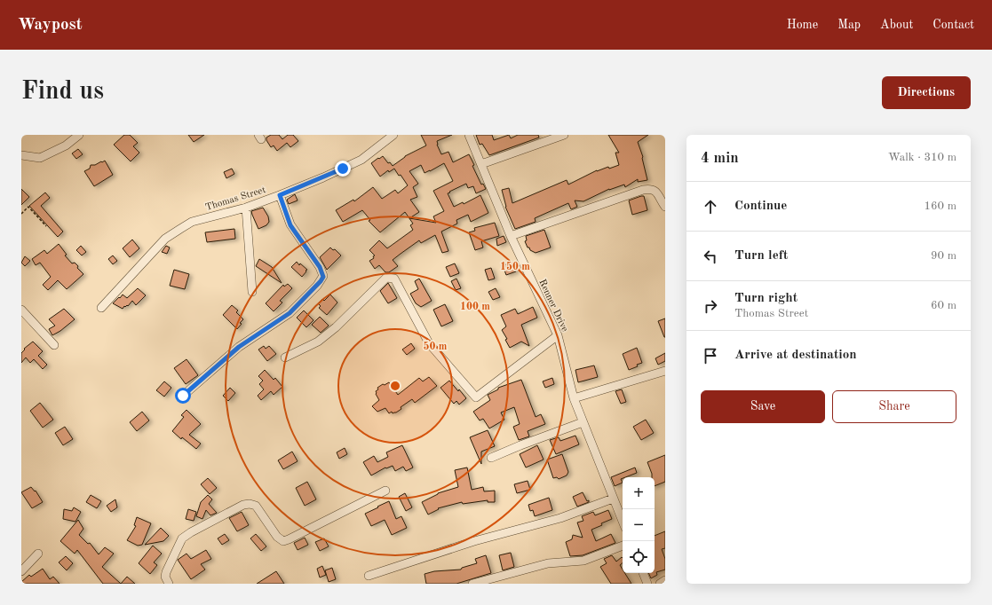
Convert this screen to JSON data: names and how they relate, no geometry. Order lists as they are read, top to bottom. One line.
{"streets":{"street":["Thomas Street","Renner Drive"]},"page":{"header":"Waypost","nav":["Home","Map","About","Contact"],"buttons":["Directions",["Save","Share"]],"title":"Find us","heading":["4 min","Walk · 310 m"],"list":[["Continue","160 m"],["Turn left","90 m"],["Turn right","Thomas Street","60 m"],"Arrive at destination"],"map_buttons":["+","−"]},"rings":["150 m","100 m","50 m"]}
